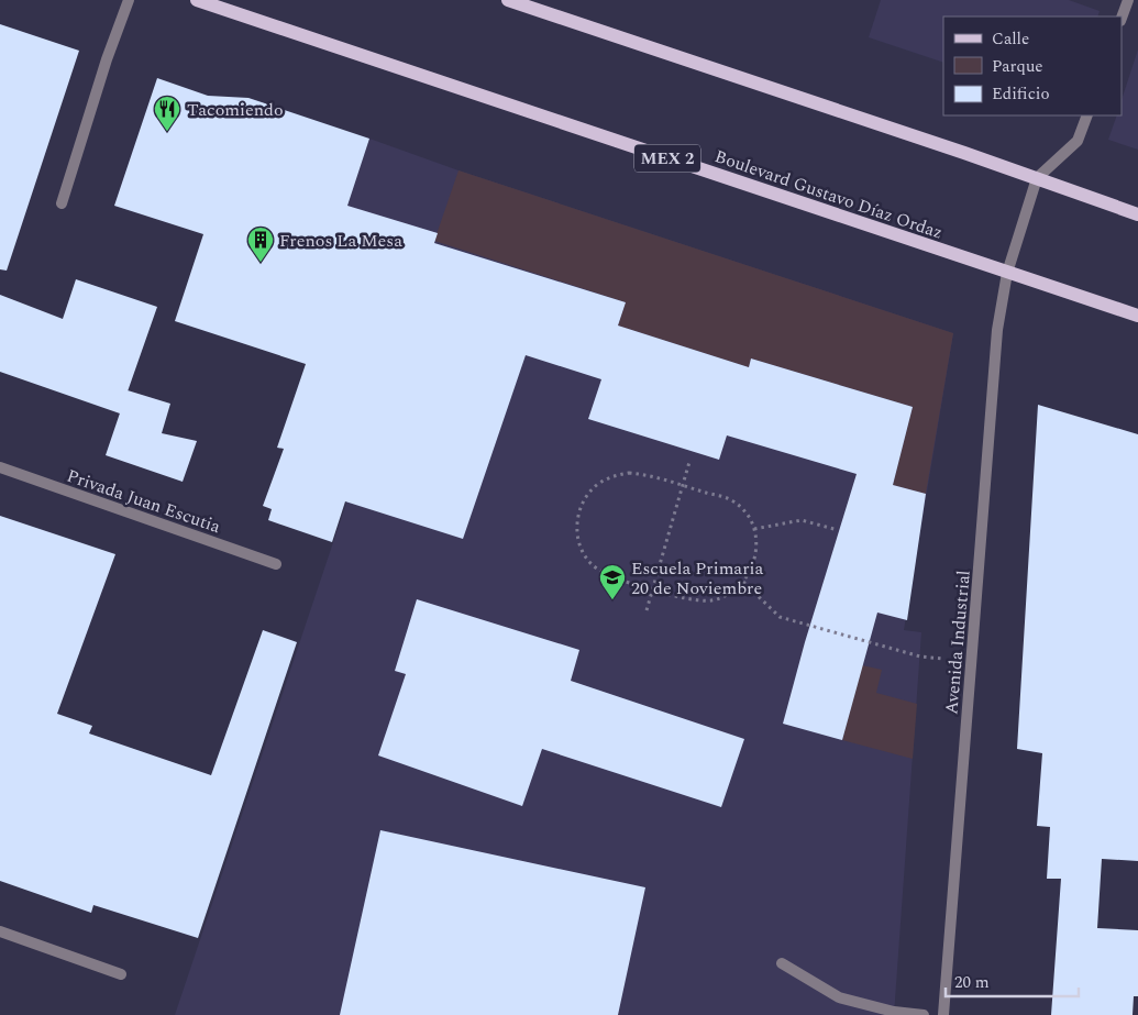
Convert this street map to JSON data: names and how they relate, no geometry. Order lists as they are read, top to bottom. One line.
{"streets":{"main road":["MEX 2","Boulevard Gustavo Díaz Ordaz"],"street":["Privada Juan Escutia","Avenida Industrial"]},"crossings":[["Boulevard Gustavo Díaz Ordaz","Avenida Industrial"]],"places":{"restaurant":["Tacomiendo"],"building":["Frenos La Mesa"],"school or university":["Escuela Primaria 20 de Noviembre"]},"legend":["Calle","Parque","Edificio"],"scale_bar":"20 m"}
